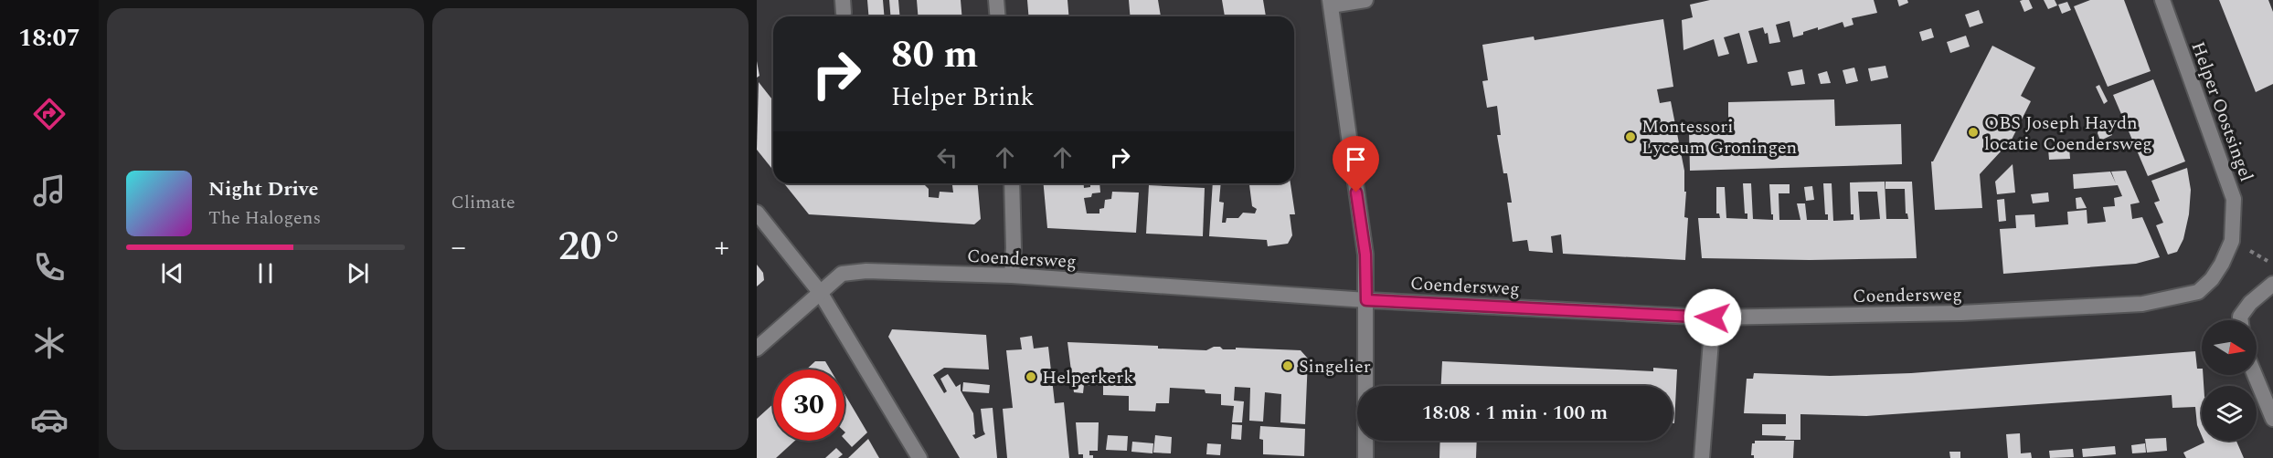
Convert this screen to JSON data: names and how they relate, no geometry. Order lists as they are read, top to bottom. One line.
{"streets":{"street":["Helper Oostsingel","Coendersweg"]},"crossings":[["Helper Oostsingel","Coendersweg"]],"places":["OBS Joseph Haydn locatie Coendersweg","Montessori Lyceum Groningen","Singelier","Helperkerk"],"north":"right","page":{"tabs":"18:07","tile":"Climate","turn":["80 m","Helper Brink"],"song":["Night Drive","The Halogens"],"heat":["−","20°","+"],"limit":"30","trip":"18:08 · 1 min · 100 m"}}
